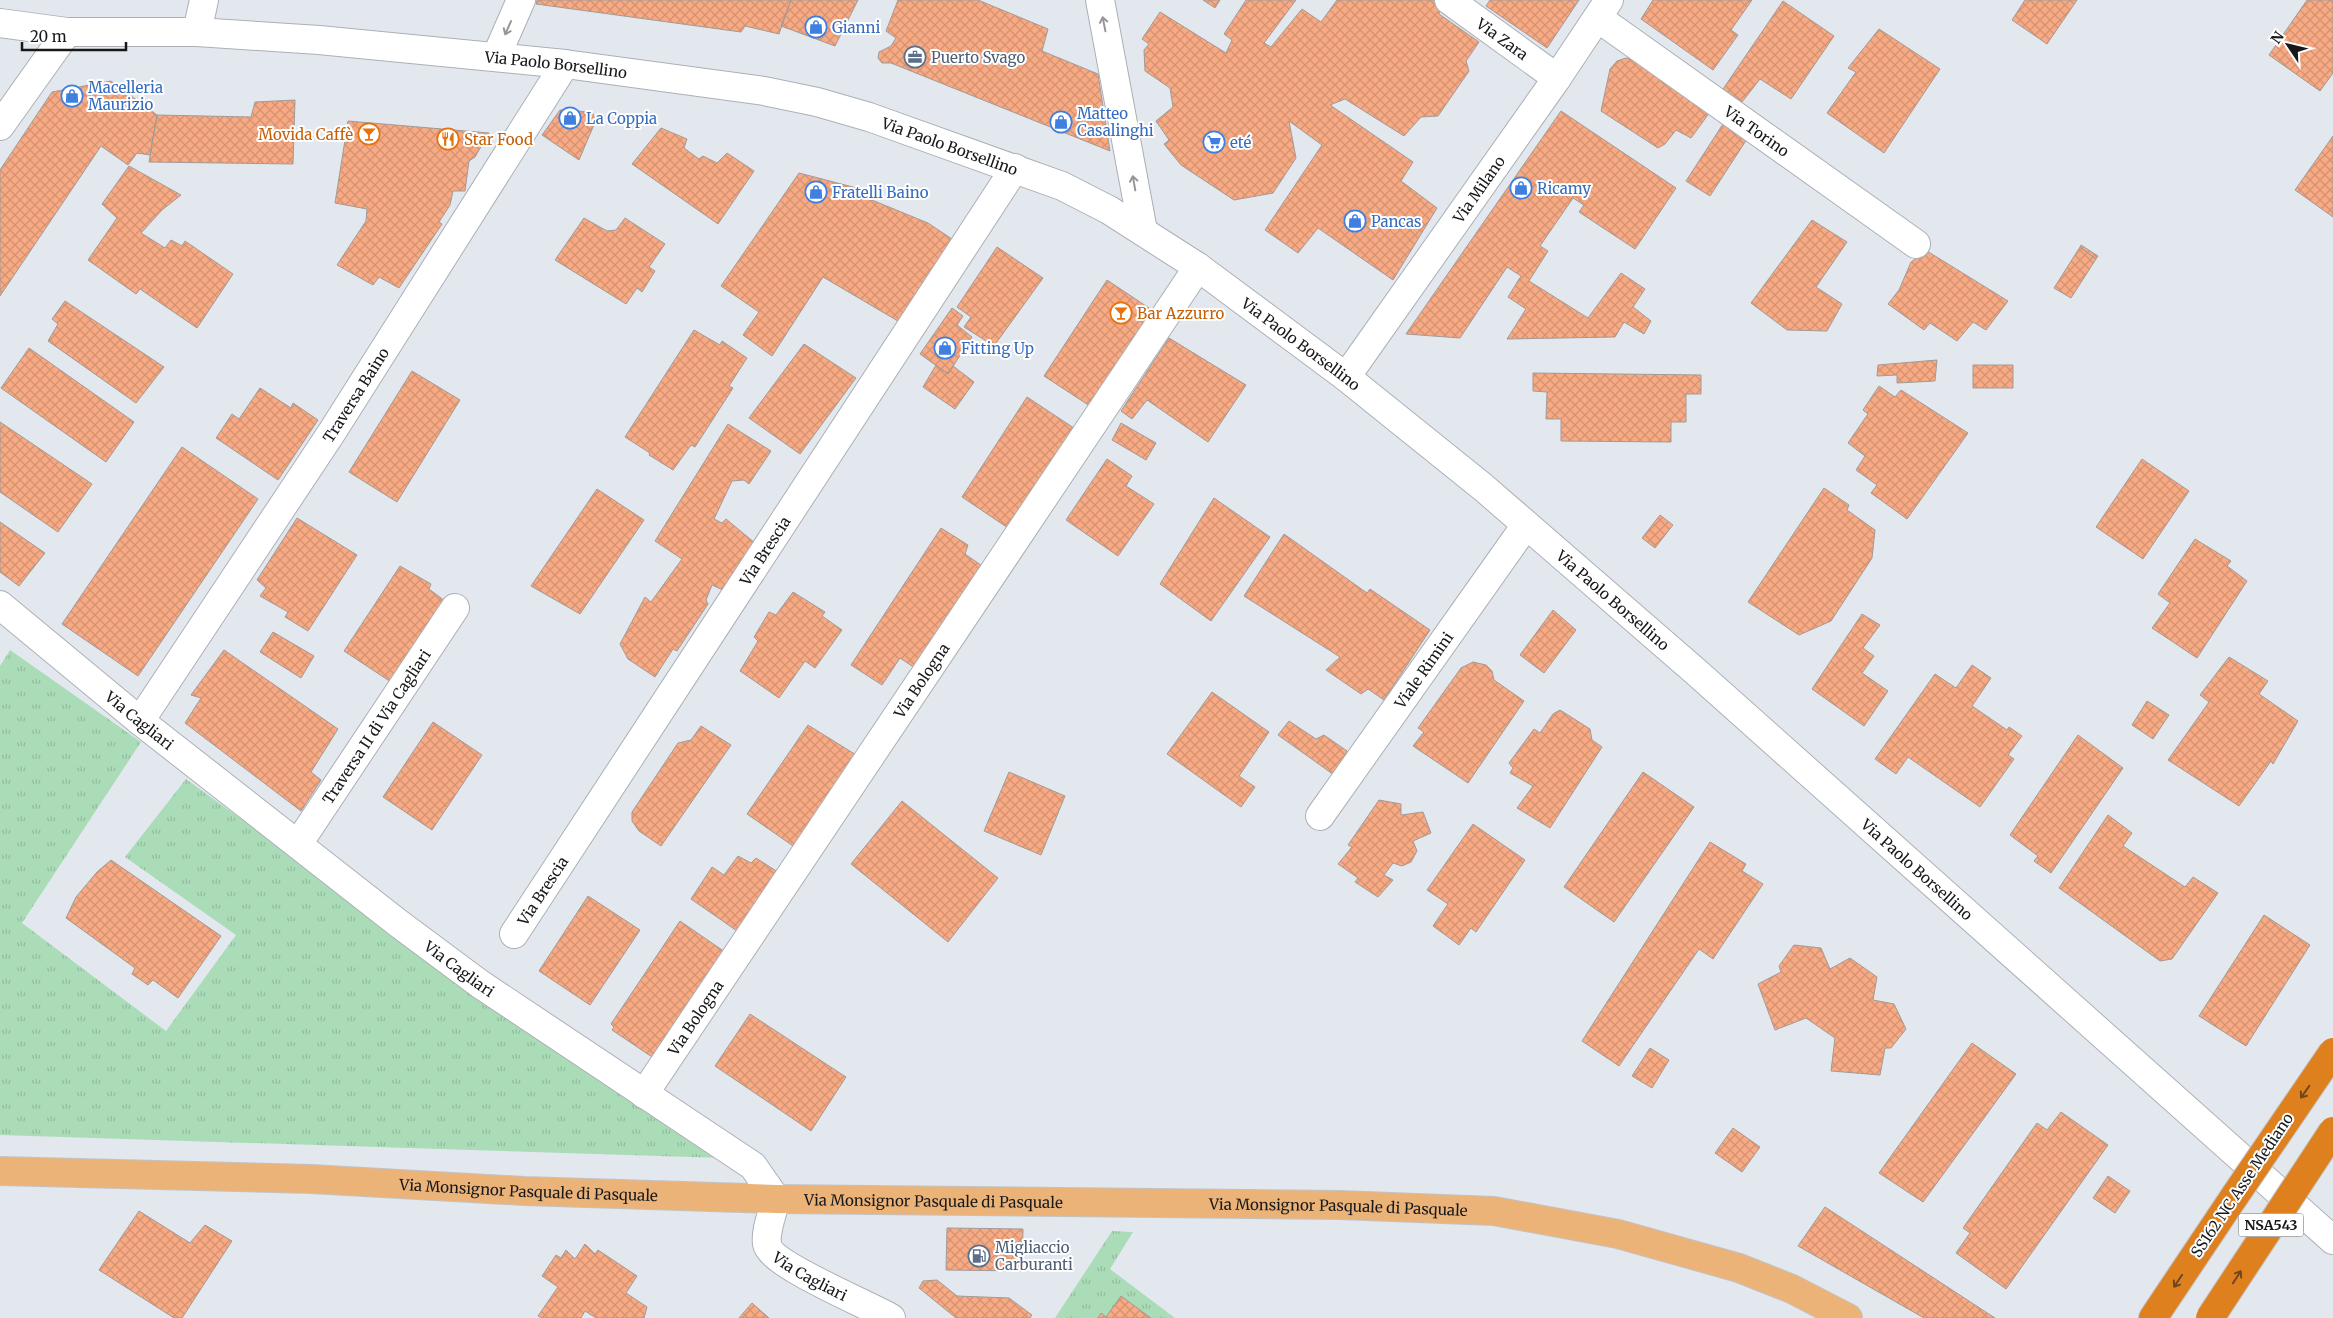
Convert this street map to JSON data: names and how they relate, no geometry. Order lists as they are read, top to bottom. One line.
{"streets":{"highway":["SS162 NC Asse Mediano","NSA543"],"main road":["Via Monsignor Pasquale di Pasquale"],"street":["Via Zara","Via Paolo Borsellino","Via Torino","Via Milano","Traversa Baino","Via Brescia","Viale Rimini","Via Bologna","Via Cagliari","Traversa II di Via Cagliari"]},"crossings":[["Via Zara","Via Milano"],["Via Paolo Borsellino","Via Milano"],["Via Paolo Borsellino","Traversa Baino"],["Via Paolo Borsellino","Via Brescia"],["Via Paolo Borsellino","Viale Rimini"],["Via Paolo Borsellino","Via Bologna"],["Via Torino","Via Milano"],["Traversa Baino","Via Cagliari"],["Via Bologna","Via Cagliari"],["Via Cagliari","Traversa II di Via Cagliari"],["Via Cagliari","Via Monsignor Pasquale di Pasquale"]],"places":{"shop":["Gianni","Macelleria Maurizio","La Coppia","Matteo Casalinghi","Ricamy","Fratelli Baino","Pancas","Fitting Up"],"office":["Puerto Svago"],"bar":["Movida Caffè","Bar Azzurro"],"restaurant":["Star Food"],"supermarket":["eté"],"fuel station":["Migliaccio Carburanti"]},"scale_bar":"20 m","north":"top left"}
